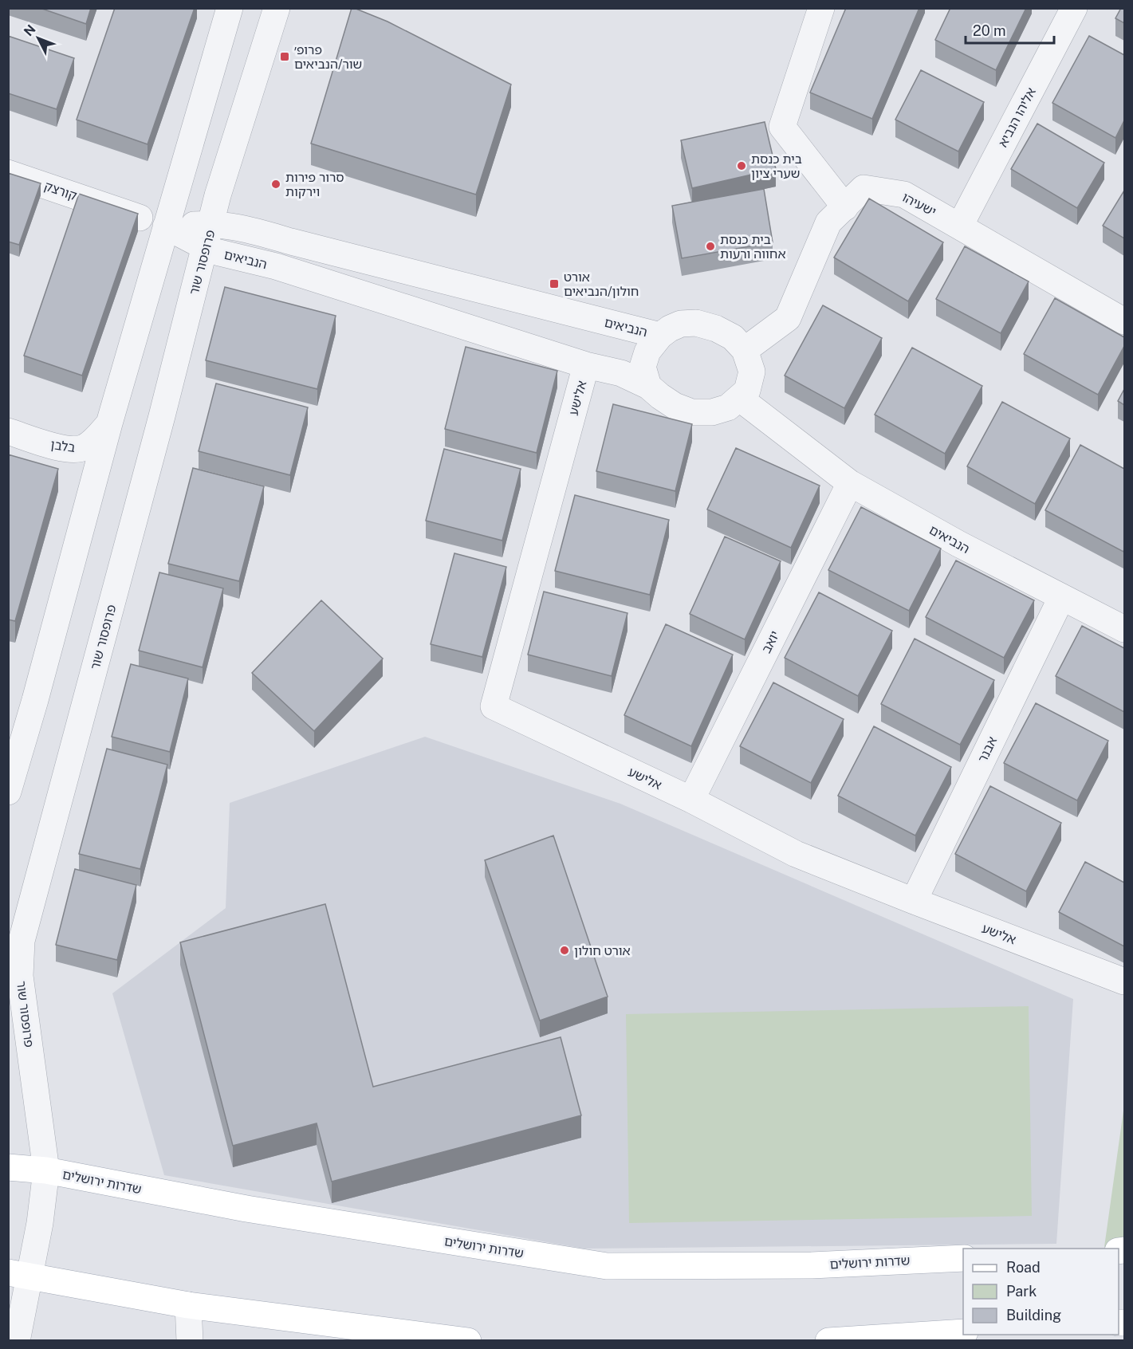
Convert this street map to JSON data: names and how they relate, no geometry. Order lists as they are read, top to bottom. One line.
{"streets":{"main road":["שדרות ירושלים"],"street":["אליהו הנביא","קורצק","ישעיהו","הנביאים","פרופסור שור","אלישע","בלבן","יואב","אבנר"]},"crossings":[["אליהו הנביא","ישעיהו"],["ישעיהו","הנביאים"],["הנביאים","פרופסור שור"],["הנביאים","אלישע"],["הנביאים","יואב"],["הנביאים","אבנר"],["פרופסור שור","שדרות ירושלים"],["אלישע","יואב"],["אלישע","אבנר"]],"places":{"transit":["פרופ׳ שור/הנביאים","אורט חולון/הנביאים"],"other":["בית כנסת שערי ציון","סרור פירות וירקות","בית כנסת אחווה ורעות","אורט חולון"]},"legend":["Road","Park","Building"],"scale_bar":"20 m","north":"top left"}
